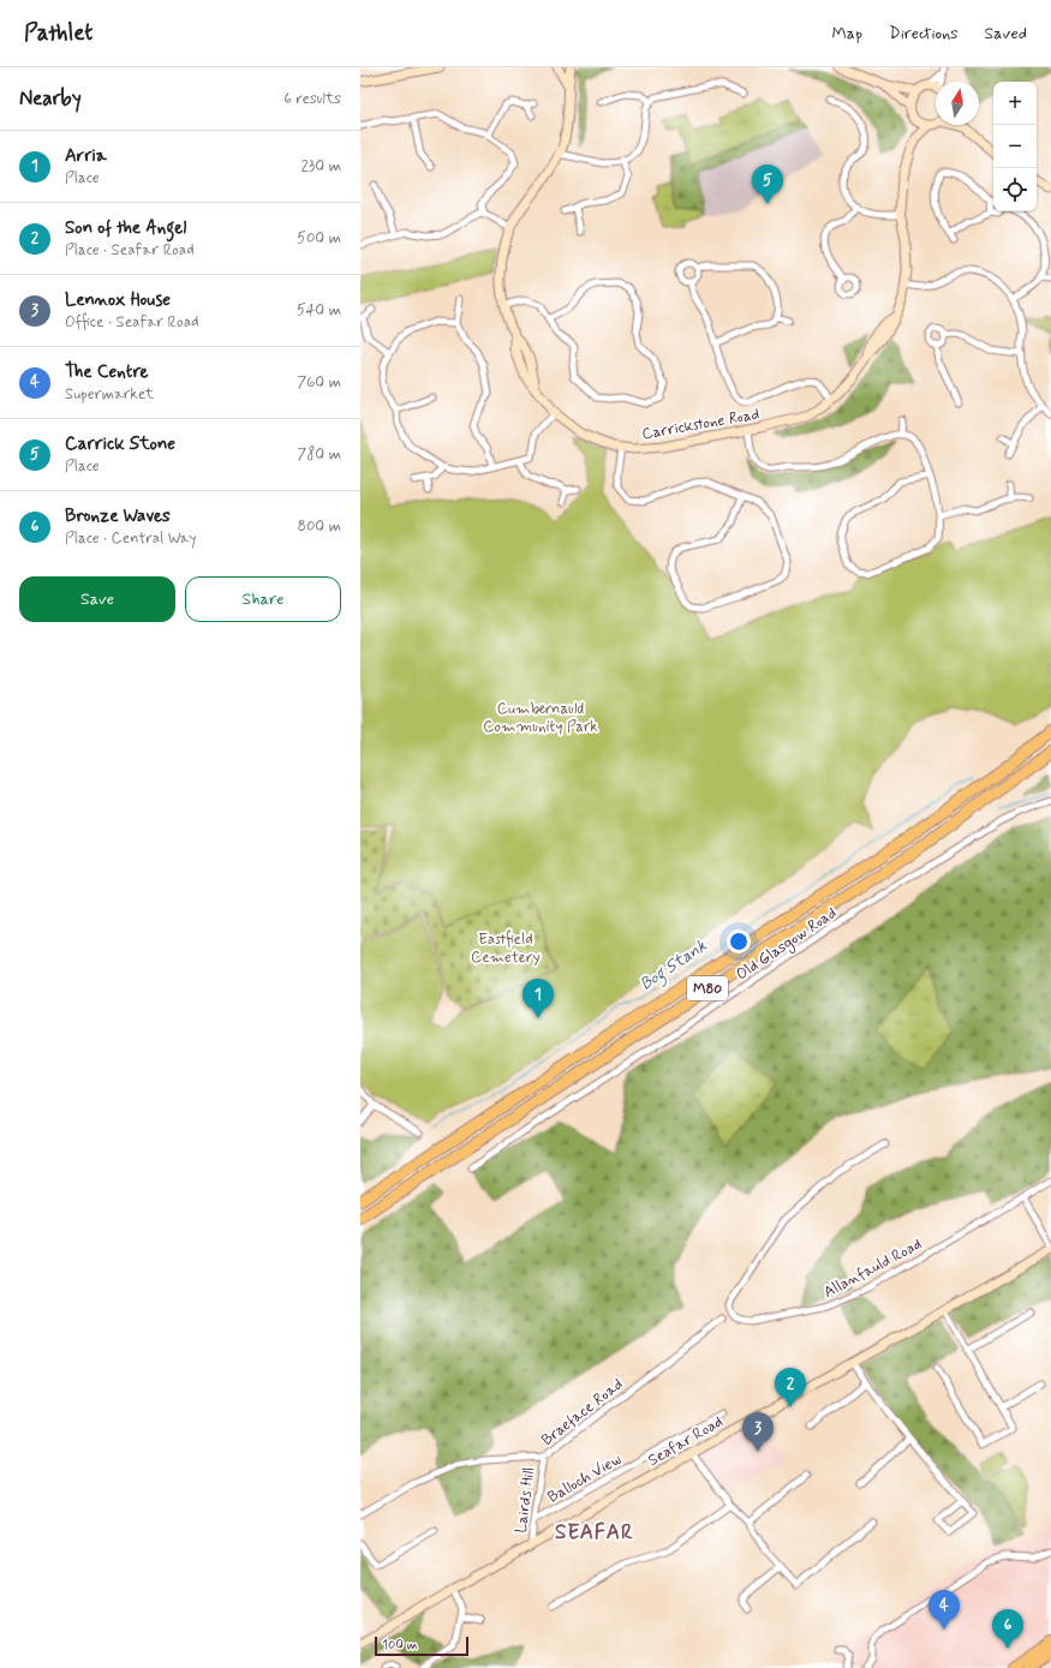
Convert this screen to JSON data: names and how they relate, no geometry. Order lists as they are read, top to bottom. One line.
{"streets":{"highway":["M80"],"street":["Carrickstone Road","Old Glasgow Road","Allanfauld Road","Braeface Road","Seafar Road","Balloch View","Lairds Hill"]},"crossings":[["Braeface Road","Lairds Hill"],["Seafar Road","Lairds Hill"],["Balloch View","Lairds Hill"]],"districts":["SEAFAR"],"water":["Bog Stank"],"parks":["Cumbernauld Community Park","Eastfield Cemetery"],"scale_bar":"100 m","north":"top","page":{"header":"Pathlet","nav":["Map","Directions","Saved"],"heading":["Nearby","6 results"],"map_buttons":["+","−"],"list":[{"mark":"1","name":"Arria","note":"Place","value":"230 m"},{"mark":"2","name":"Son of the Angel","note":"Place · Seafar Road","value":"500 m"},{"mark":"3","name":"Lennox House","note":"Office · Seafar Road","value":"540 m"},{"mark":"4","name":"The Centre","note":"Supermarket","value":"760 m"},{"mark":"5","name":"Carrick Stone","note":"Place","value":"780 m"},{"mark":"6","name":"Bronze Waves","note":"Place · Central Way","value":"800 m"}],"pins":["5","1","2","3","4","6"],"buttons":["Save","Share"],"scale":"100 m"}}
